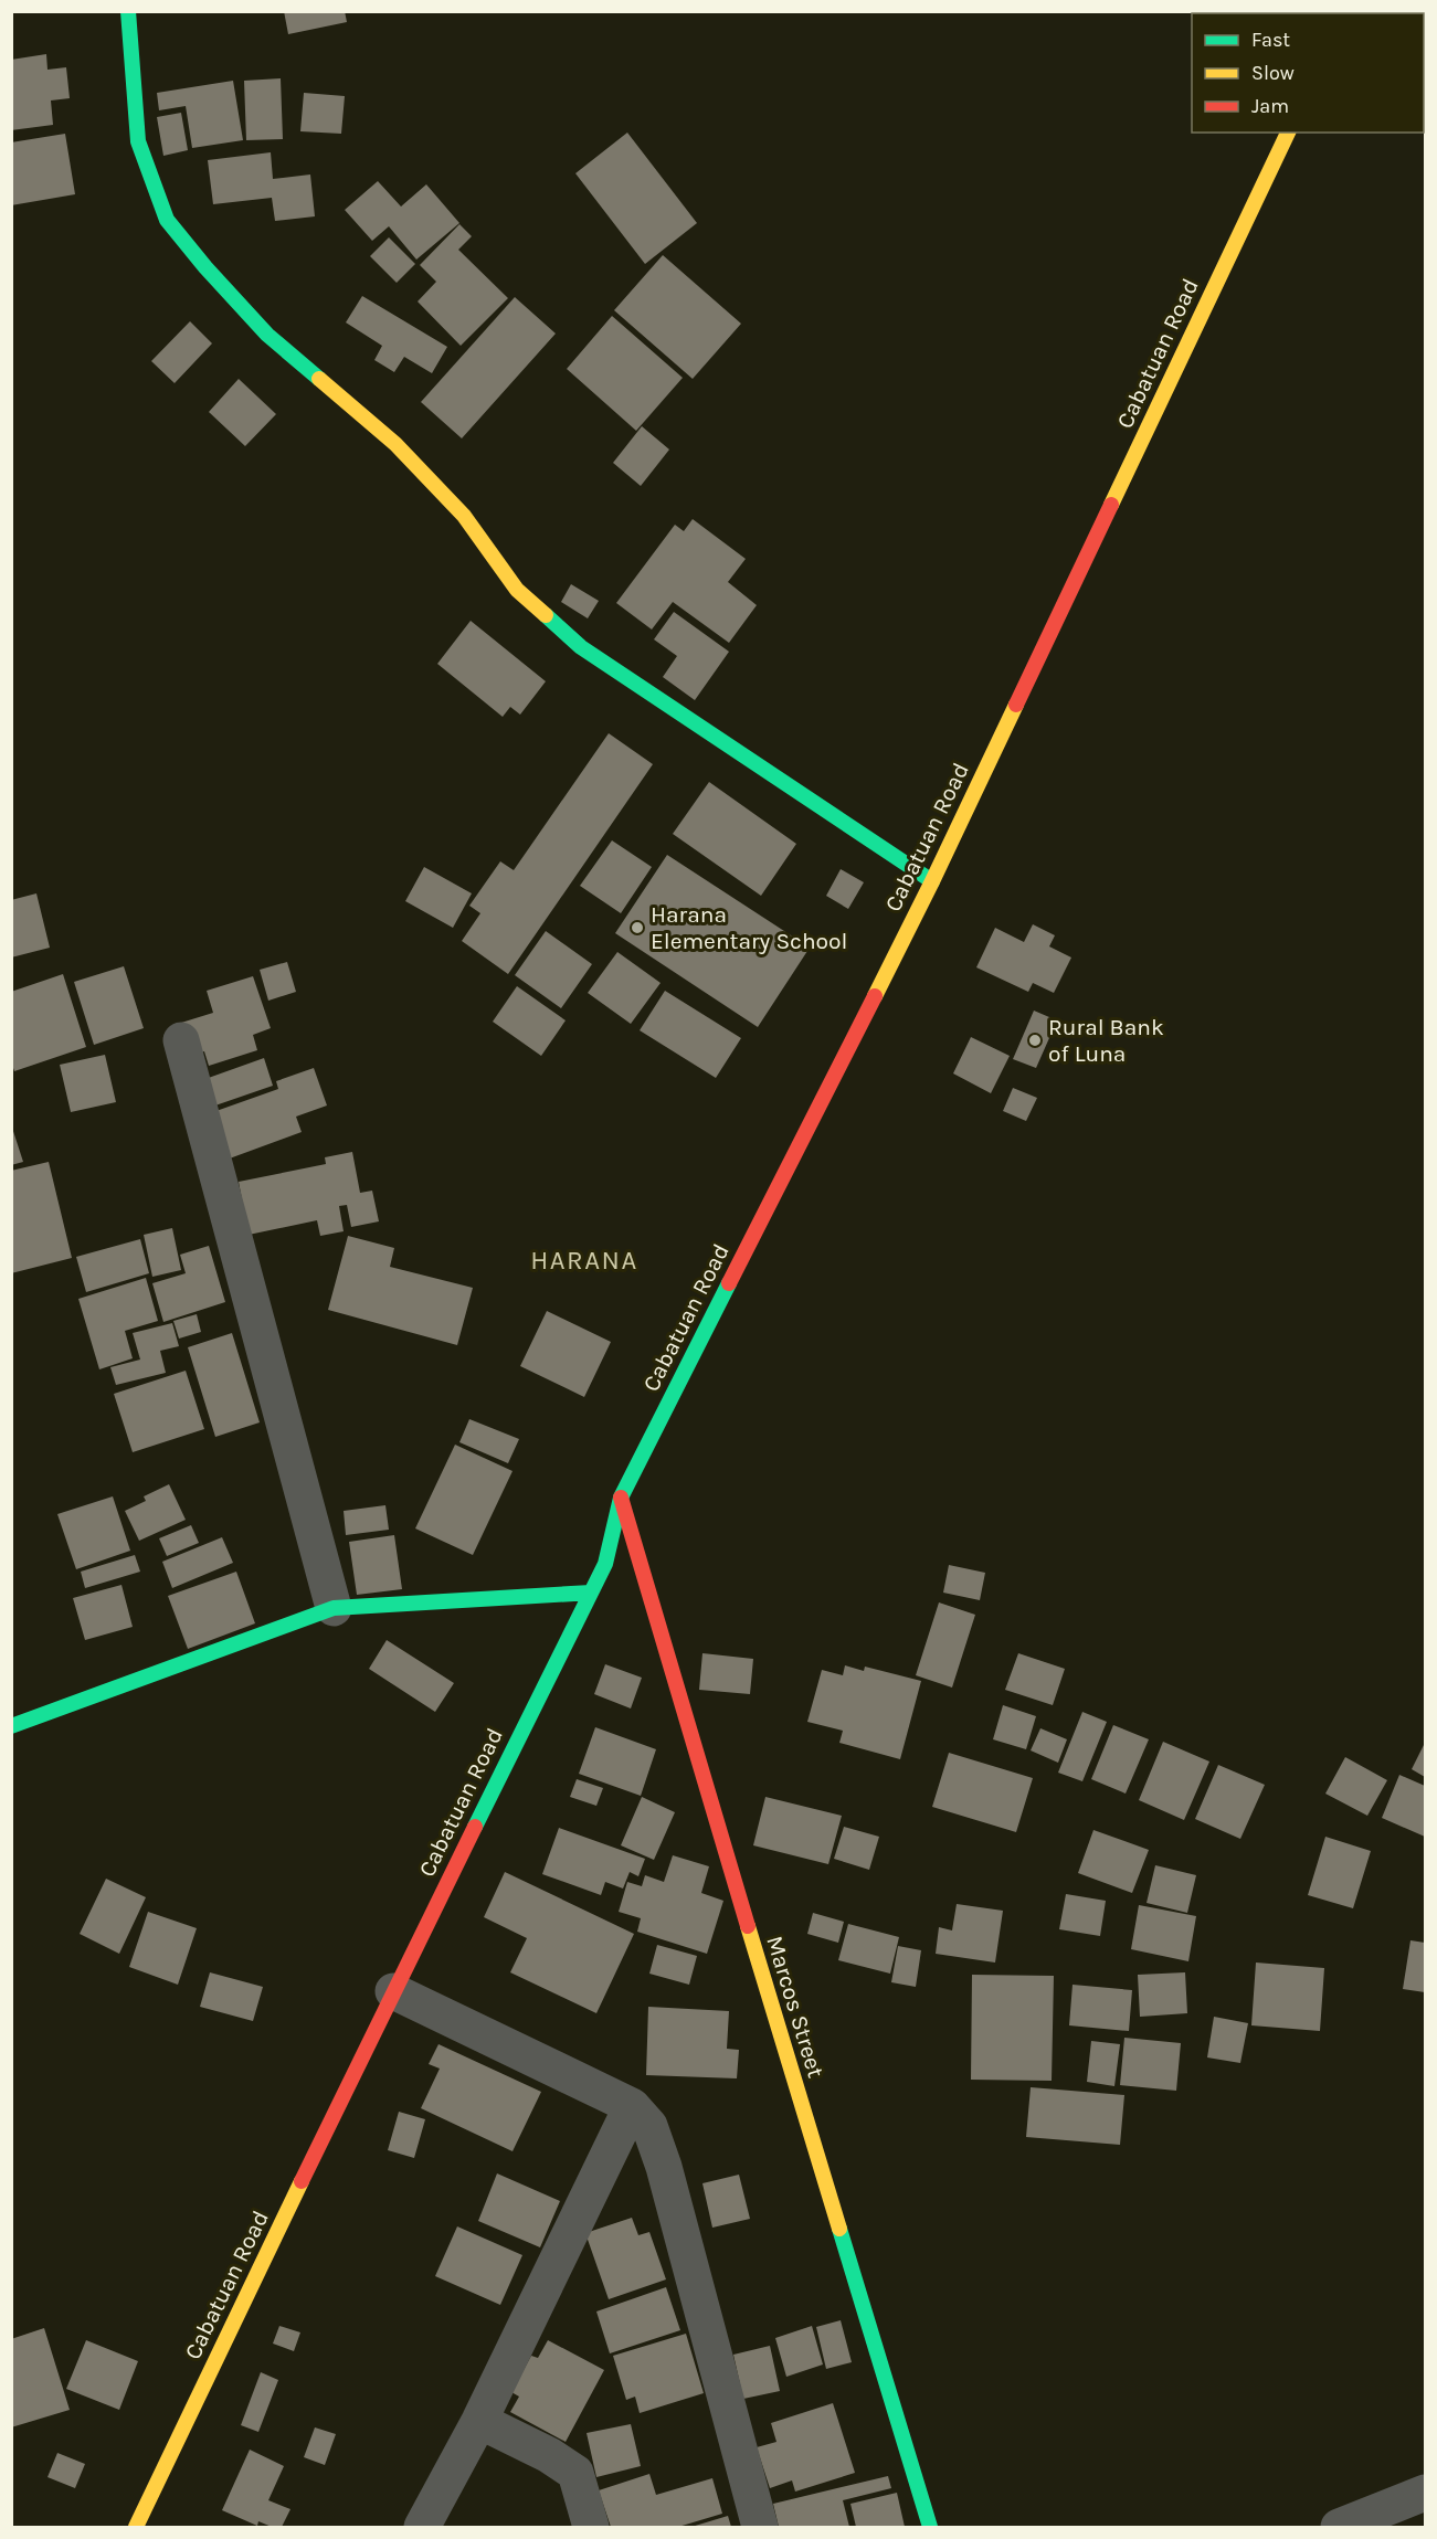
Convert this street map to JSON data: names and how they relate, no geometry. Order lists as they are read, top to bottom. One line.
{"streets":{"main road":["Cabatuan Road","Marcos Street"]},"crossings":[["Cabatuan Road","Marcos Street"]],"districts":["HARANA"],"places":["Harana Elementary School","Rural Bank of Luna"],"legend":["Fast","Slow","Jam"]}
